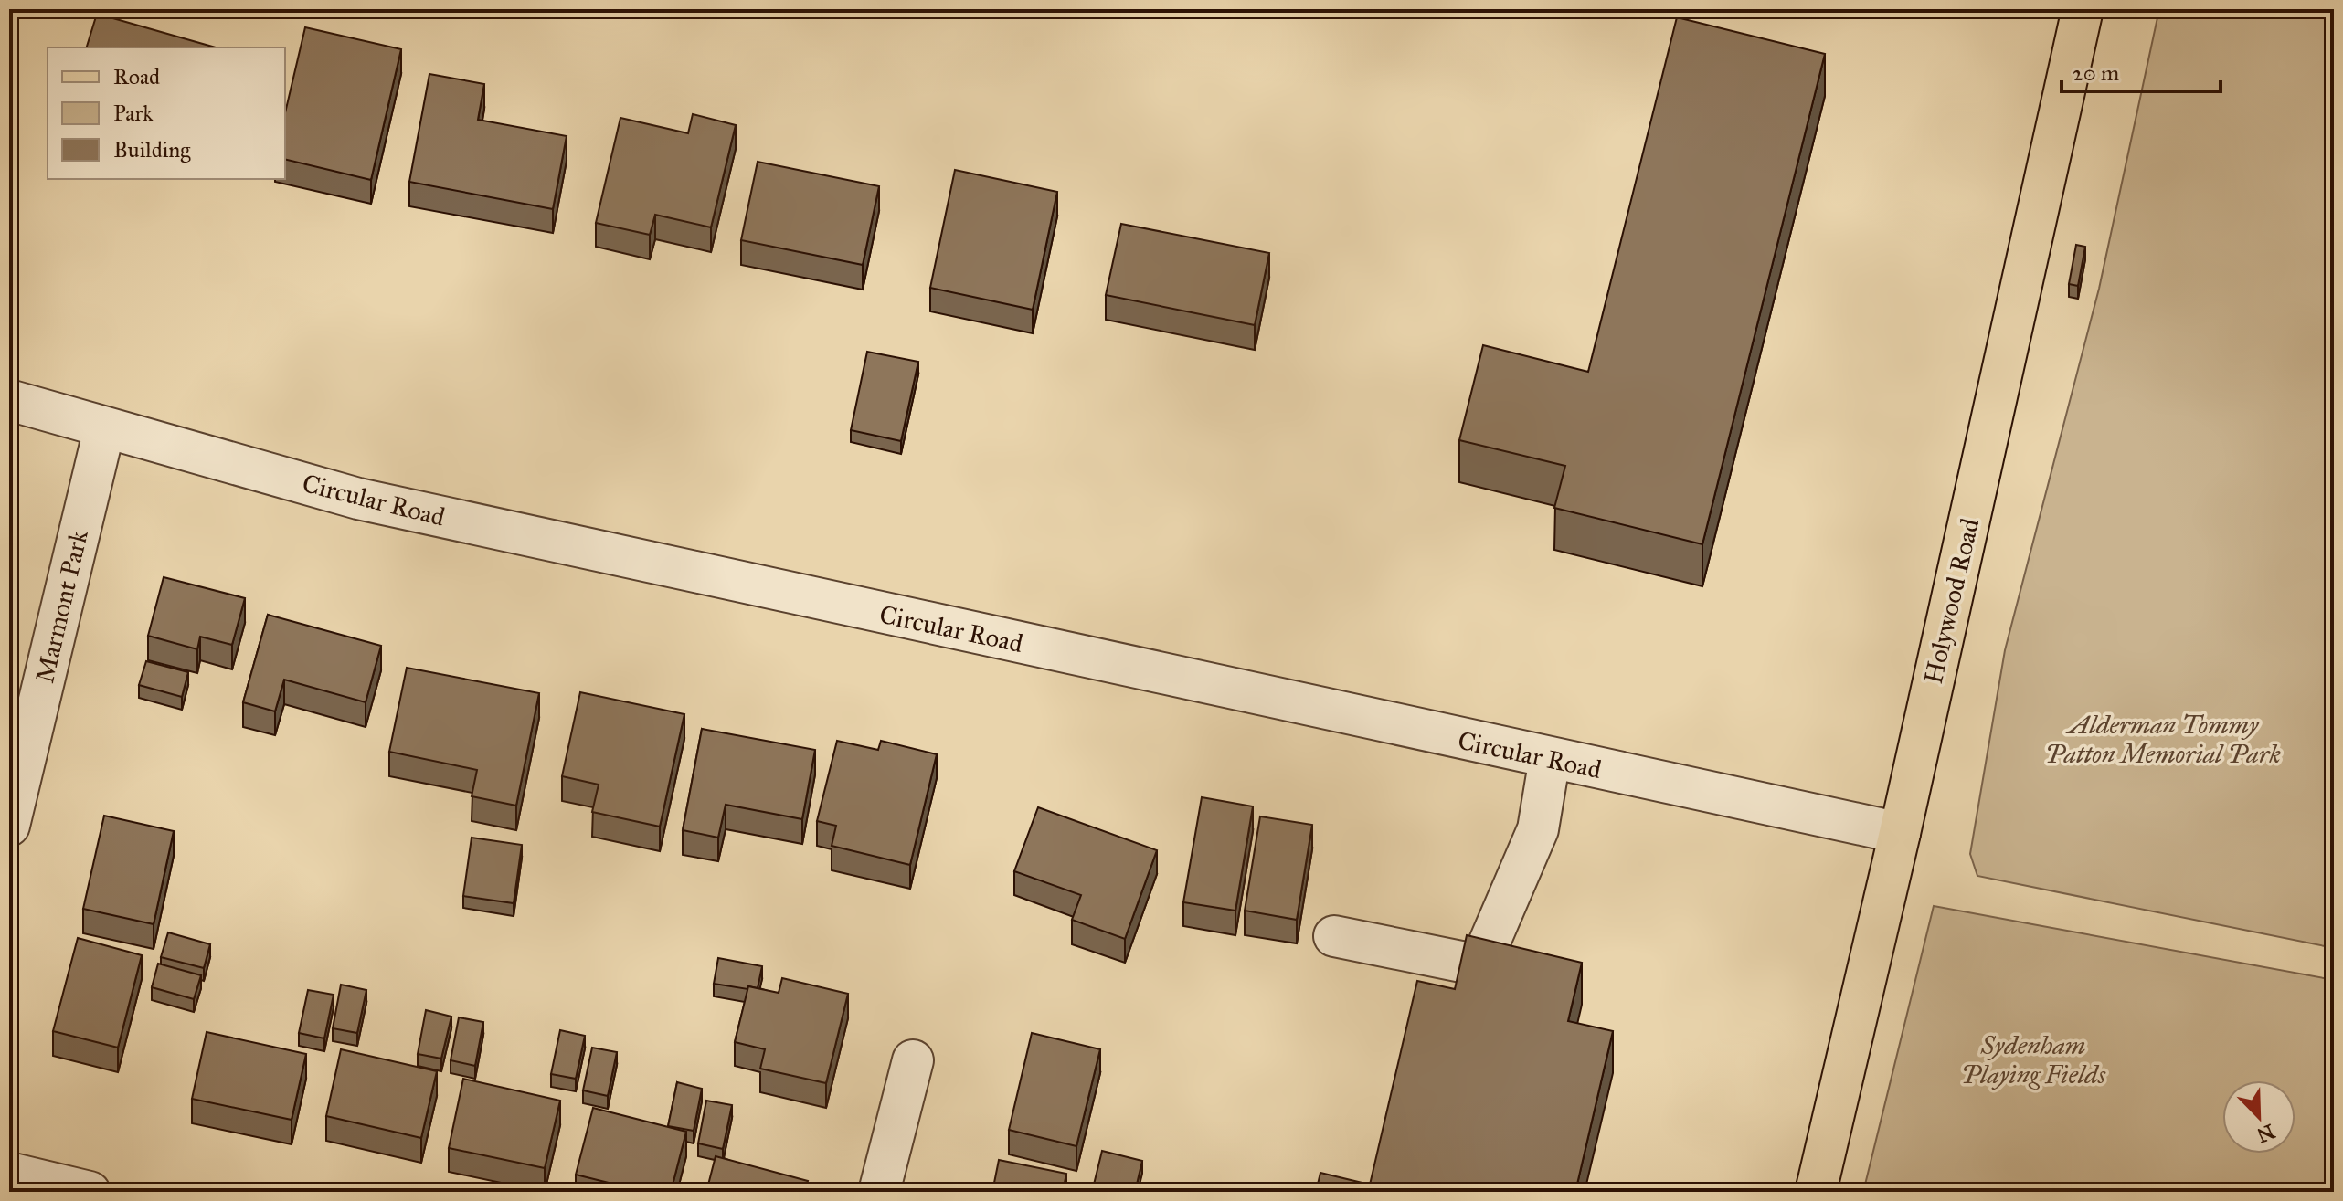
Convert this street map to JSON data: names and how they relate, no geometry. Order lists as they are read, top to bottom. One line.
{"streets":{"main road":["Holywood Road"],"street":["Circular Road","Marmont Park"]},"crossings":[["Circular Road","Holywood Road"],["Circular Road","Marmont Park"]],"parks":["Alderman Tommy Patton Memorial Park","Sydenham Playing Fields"],"legend":["Road","Park","Building"],"scale_bar":"20 m","north":"bottom right"}
